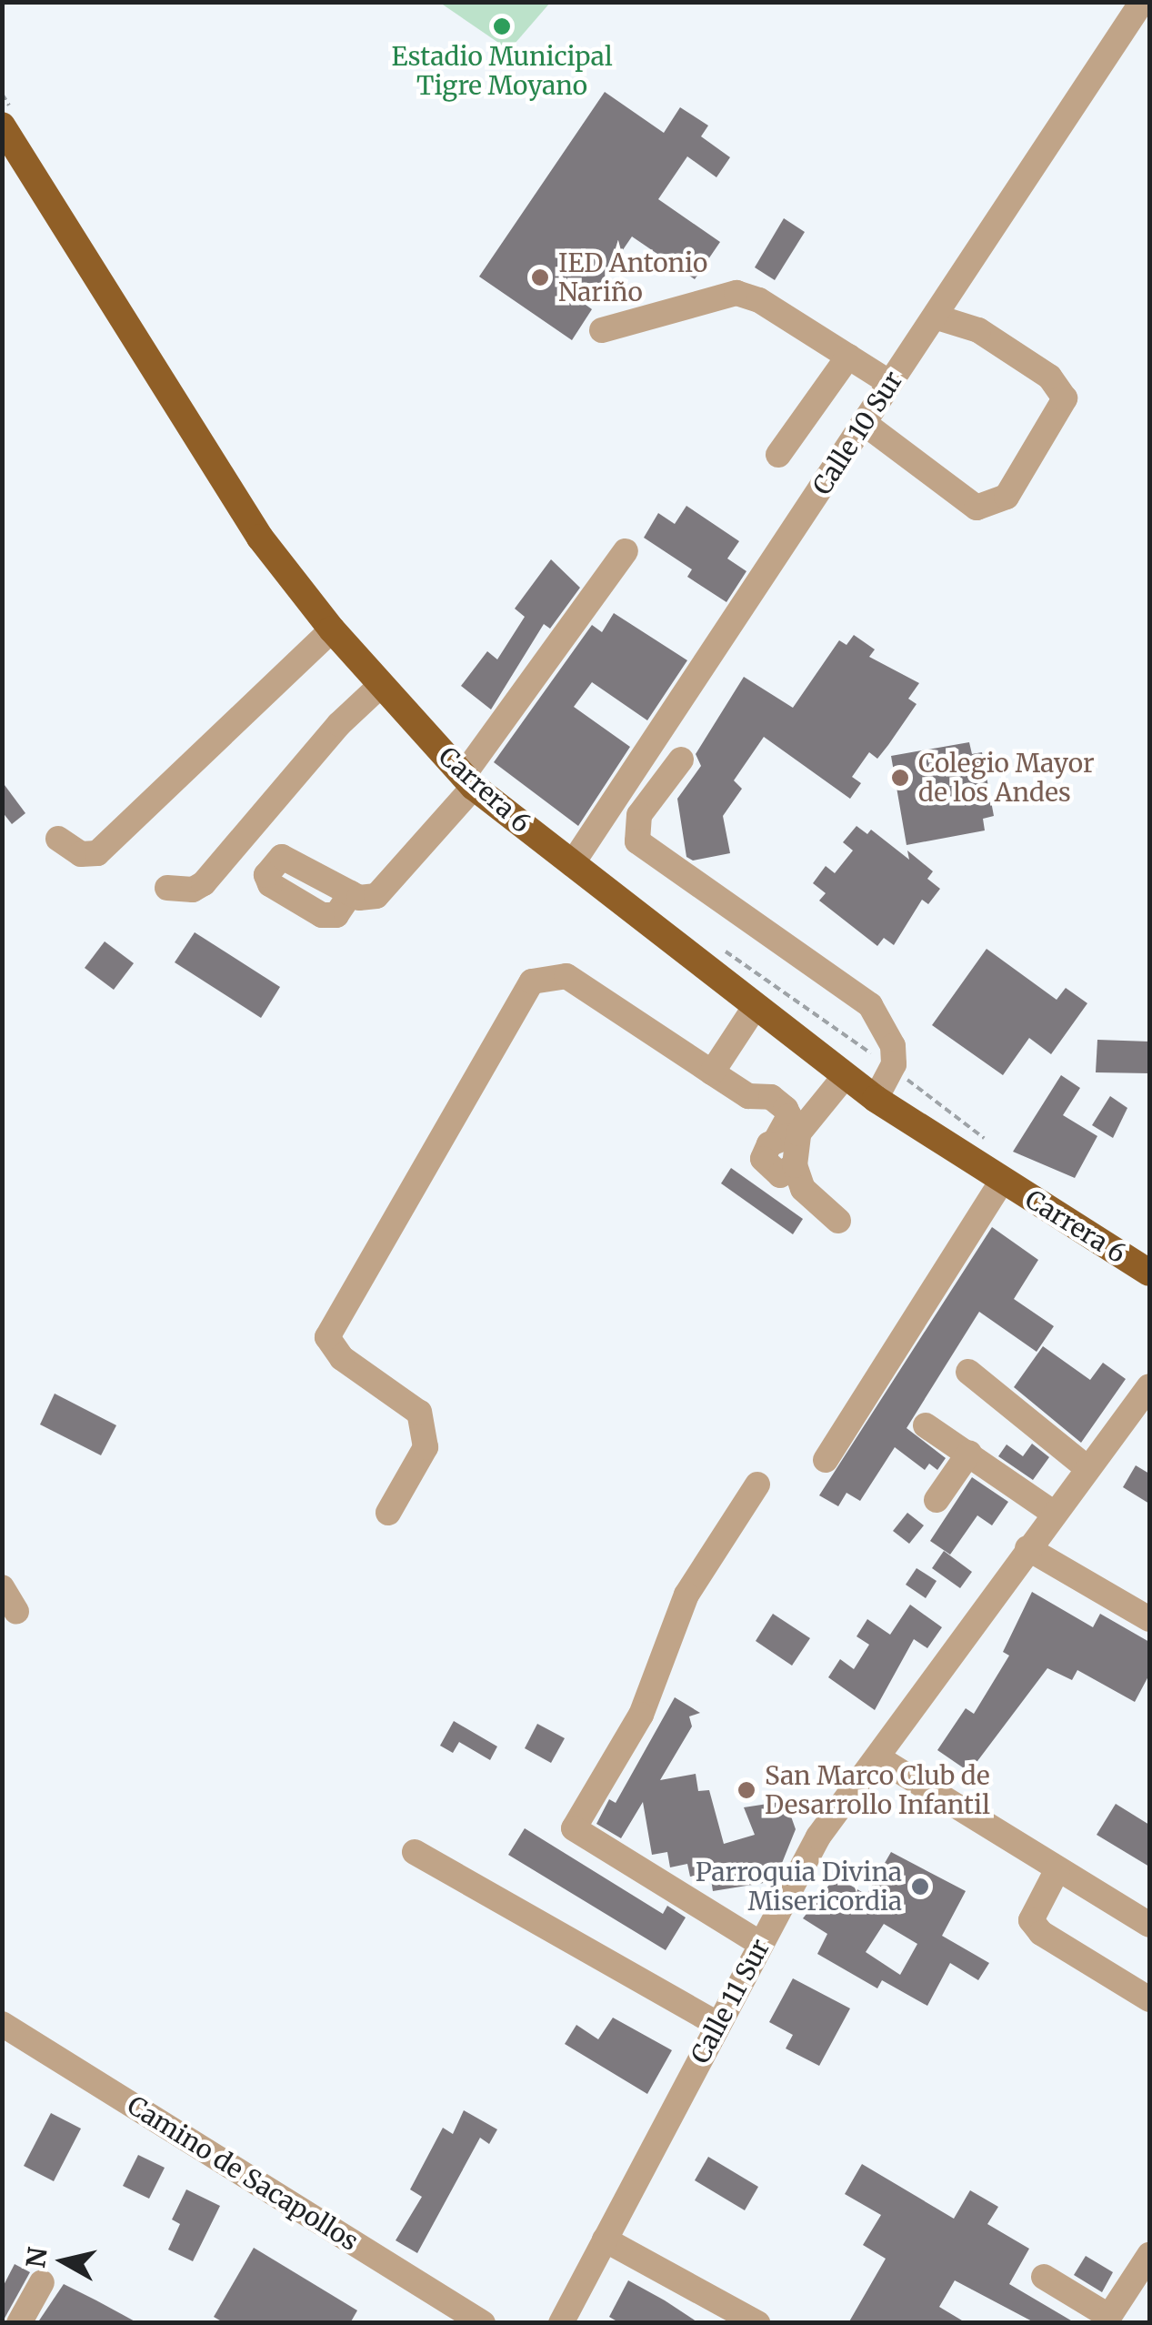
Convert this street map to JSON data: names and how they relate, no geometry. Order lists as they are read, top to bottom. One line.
{"streets":{"main road":["Carrera 6"],"street":["Calle 10 Sur","Calle 11 Sur","Camino de Sacapollos"]},"crossings":[["Calle 10 Sur","Carrera 6"]],"places":["Estadio Municipal Tigre Moyano","IED Antonio Nariño","Colegio Mayor de los Andes","San Marco Club de Desarrollo Infantil","Parroquia Divina Misericordia"],"north":"left"}
